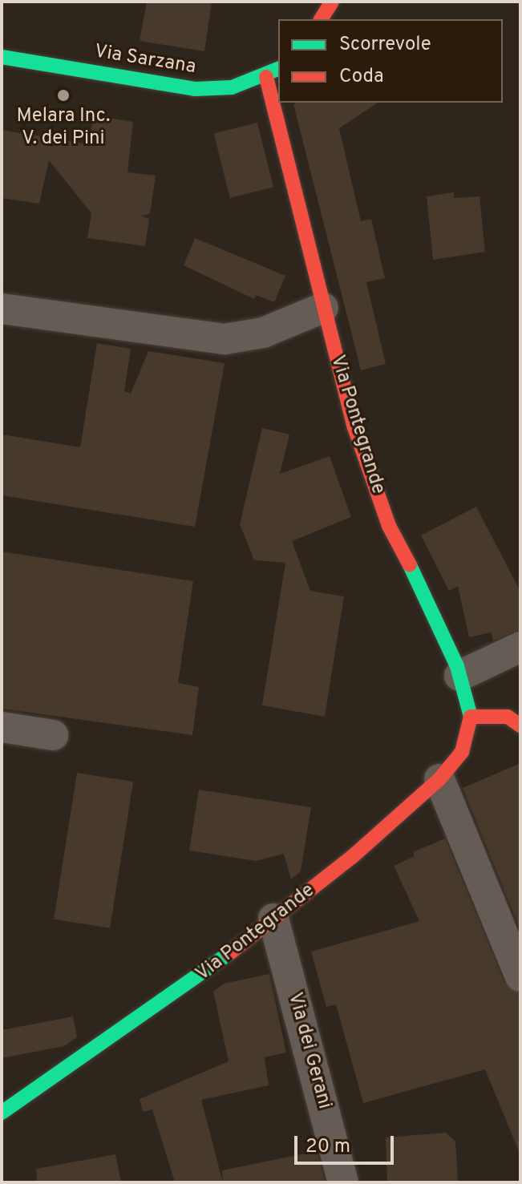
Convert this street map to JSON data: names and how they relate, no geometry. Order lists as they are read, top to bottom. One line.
{"streets":{"street":["Via Sarzana","Via Pontegrande","Via dei Gerani"]},"crossings":[["Via Sarzana","Via Pontegrande"],["Via Pontegrande","Via dei Gerani"]],"places":["Melara Inc. V. dei Pini"],"legend":["Scorrevole","Coda"],"scale_bar":"20 m"}
